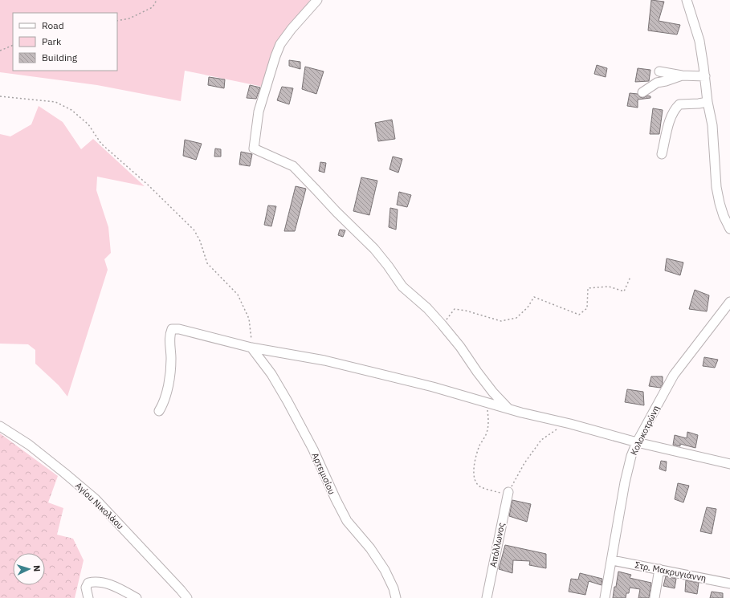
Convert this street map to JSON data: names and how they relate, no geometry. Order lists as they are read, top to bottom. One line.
{"streets":{"street":["Κολοκοτρώνη","Αρτεμισίου","Αγίου Νικολάου","Απόλλωνος","Στρ. Μακρυγιάννη"]},"crossings":[["Κολοκοτρώνη","Στρ. Μακρυγιάννη"]],"legend":["Road","Park","Building"],"north":"right"}
